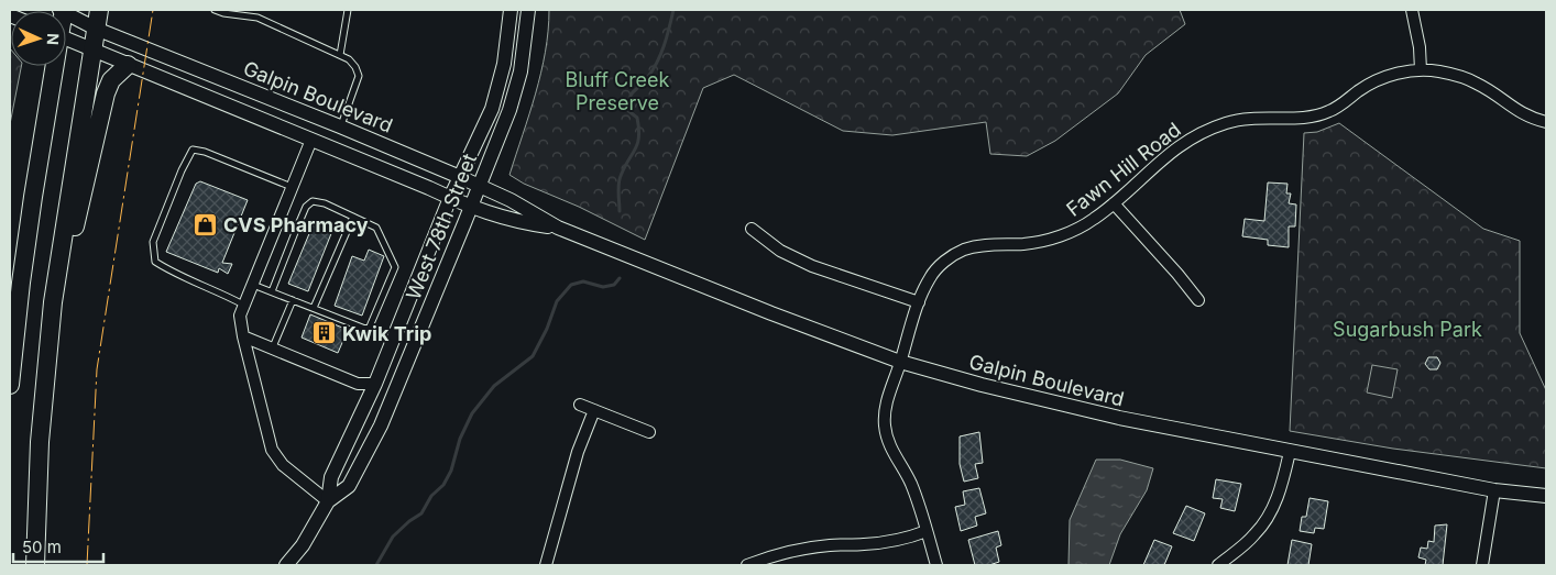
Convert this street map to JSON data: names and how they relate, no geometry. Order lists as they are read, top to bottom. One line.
{"streets":{"street":["Galpin Boulevard","Fawn Hill Road","West 78th Street"]},"crossings":[["Galpin Boulevard","Fawn Hill Road"],["Galpin Boulevard","West 78th Street"]],"parks":["Bluff Creek Preserve","Sugarbush Park"],"places":{"shop":["CVS Pharmacy"],"building":["Kwik Trip"]},"scale_bar":"50 m","north":"right"}
